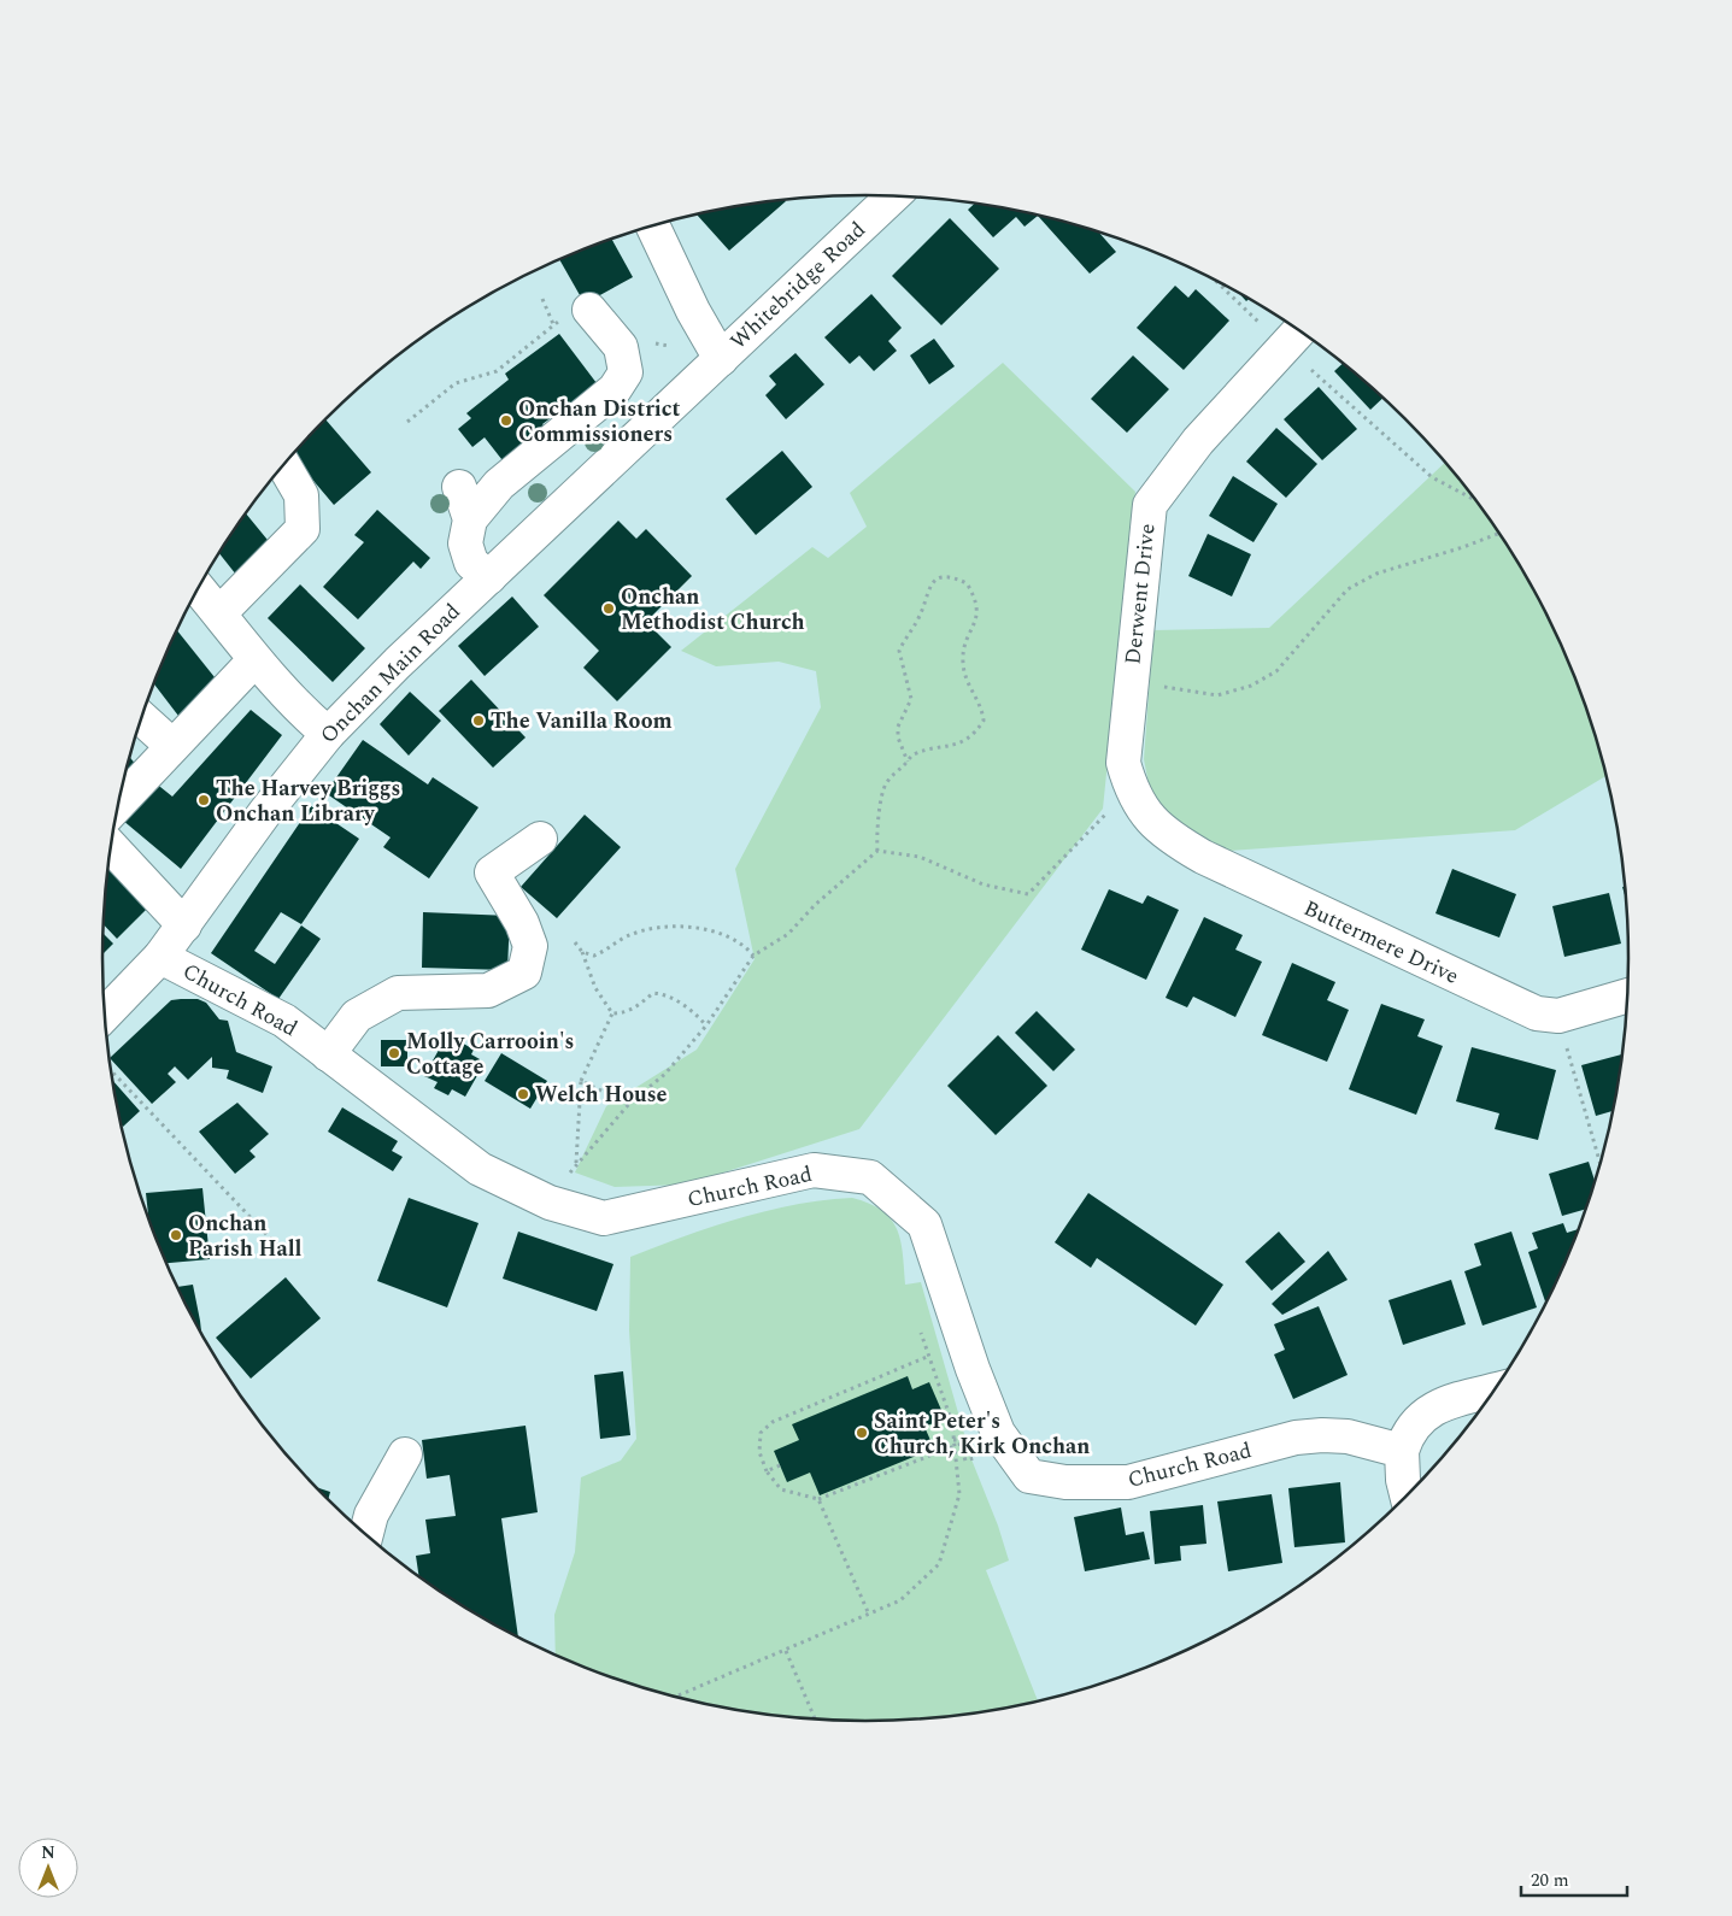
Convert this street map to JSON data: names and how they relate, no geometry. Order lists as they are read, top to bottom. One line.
{"streets":{"main road":["Whitebridge Road","Derwent Drive","Onchan Main Road","Buttermere Drive","Church Road"]},"crossings":[["Whitebridge Road","Onchan Main Road"],["Derwent Drive","Buttermere Drive"],["Onchan Main Road","Church Road"]],"places":["Onchan District Commissioners","Onchan Methodist Church","The Vanilla Room","The Harvey Briggs Onchan Library","Molly Carrooin's Cottage","Welch House","Onchan Parish Hall","Saint Peter's Church, Kirk Onchan"],"scale_bar":"20 m","north":"top"}
